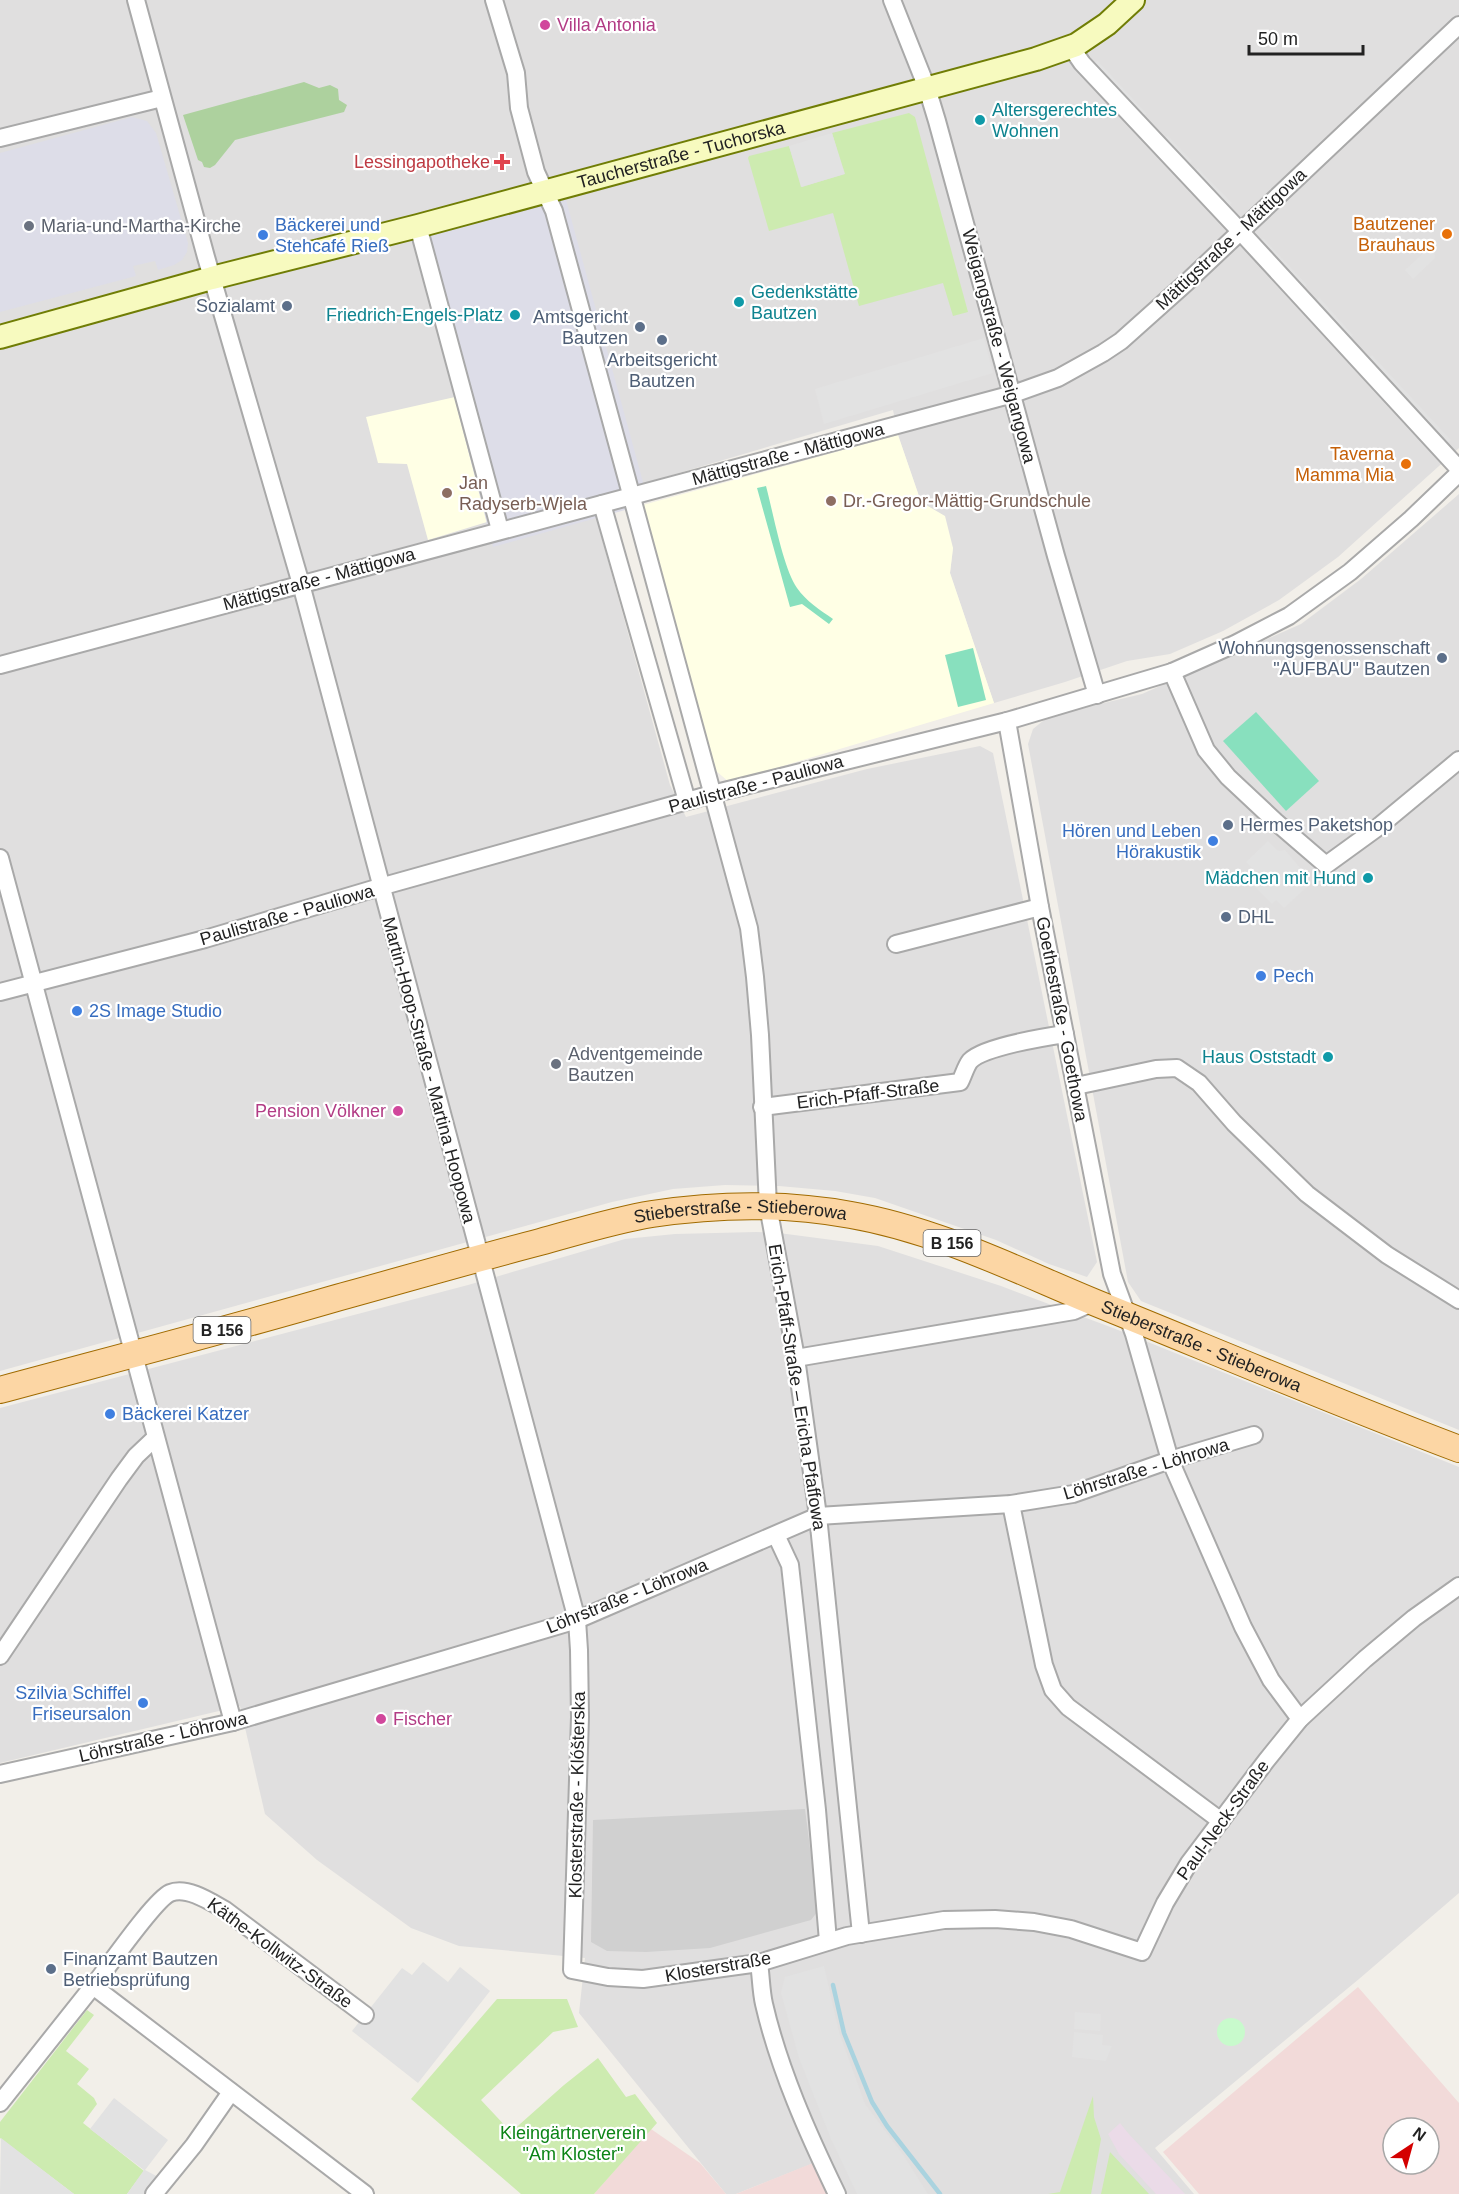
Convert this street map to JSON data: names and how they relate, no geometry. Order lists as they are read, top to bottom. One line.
{"streets":{"main road":["Stieberstraße - Stieberowa","B 156"],"street":["Taucherstraße - Tuchorska","Mättigstraße - Mättigowa","Weigangstraße - Weigangowa","Paulistraße - Pauliowa","Goethestraße - Goethowa","Martin-Hoop-Straße - Martina Hoopowa","Erich-Pfaff-Straße","Erich-Pfaff-Straße – Ericha Pfaffowa","Löhrstraße - Löhrowa","Klosterstraße - Klóšterska","Paul-Neck-Straße","Käthe-Kollwitz-Straße","Klosterstraße"]},"crossings":[["Taucherstraße - Tuchorska","Weigangstraße - Weigangowa"],["Taucherstraße - Tuchorska","Martin-Hoop-Straße - Martina Hoopowa"],["Taucherstraße - Tuchorska","Erich-Pfaff-Straße – Ericha Pfaffowa"],["Mättigstraße - Mättigowa","Weigangstraße - Weigangowa"],["Mättigstraße - Mättigowa","Martin-Hoop-Straße - Martina Hoopowa"],["Mättigstraße - Mättigowa","Erich-Pfaff-Straße – Ericha Pfaffowa"],["Weigangstraße - Weigangowa","Paulistraße - Pauliowa"],["Paulistraße - Pauliowa","Goethestraße - Goethowa"],["Paulistraße - Pauliowa","Martin-Hoop-Straße - Martina Hoopowa"],["Paulistraße - Pauliowa","Erich-Pfaff-Straße – Ericha Pfaffowa"],["Goethestraße - Goethowa","Erich-Pfaff-Straße"],["Goethestraße - Goethowa","Stieberstraße - Stieberowa"],["Goethestraße - Goethowa","Löhrstraße - Löhrowa"],["Goethestraße - Goethowa","Paul-Neck-Straße"],["Martin-Hoop-Straße - Martina Hoopowa","Stieberstraße - Stieberowa"],["Martin-Hoop-Straße - Martina Hoopowa","Löhrstraße - Löhrowa"],["Martin-Hoop-Straße - Martina Hoopowa","Klosterstraße - Klóšterska"],["Erich-Pfaff-Straße","Erich-Pfaff-Straße – Ericha Pfaffowa"],["Stieberstraße - Stieberowa","Erich-Pfaff-Straße – Ericha Pfaffowa"],["Erich-Pfaff-Straße – Ericha Pfaffowa","Löhrstraße - Löhrowa"],["Erich-Pfaff-Straße – Ericha Pfaffowa","Klosterstraße"],["Löhrstraße - Löhrowa","Klosterstraße - Klóšterska"],["Klosterstraße - Klóšterska","Klosterstraße"],["Paul-Neck-Straße","Klosterstraße"]],"parks":["Kleingärtnerverein \"Am Kloster\""],"places":{"other":["Villa Antonia","Altersgerechtes Wohnen","Maria-und-Martha-Kirche","Bautzener Brauhaus","Bäckerei und Stehcafé Rieß","Gedenkstätte Bautzen","Sozialamt","Friedrich-Engels-Platz","Amtsgericht Bautzen","Arbeitsgericht Bautzen","Taverna Mamma Mia","Jan Radyserb-Wjela","Dr.-Gregor-Mättig-Grundschule","Wohnungsgenossenschaft \"AUFBAU\" Bautzen","Hermes Paketshop","Hören und Leben Hörakustik","Mädchen mit Hund","DHL","Pech","2S Image Studio","Haus Oststadt","Adventgemeinde Bautzen","Pension Völkner","Bäckerei Katzer","Szilvia Schiffel Friseursalon","Fischer","Finanzamt Bautzen Betriebsprüfung"],"health":["Lessingapotheke"]},"scale_bar":"50 m","north":"top right"}
